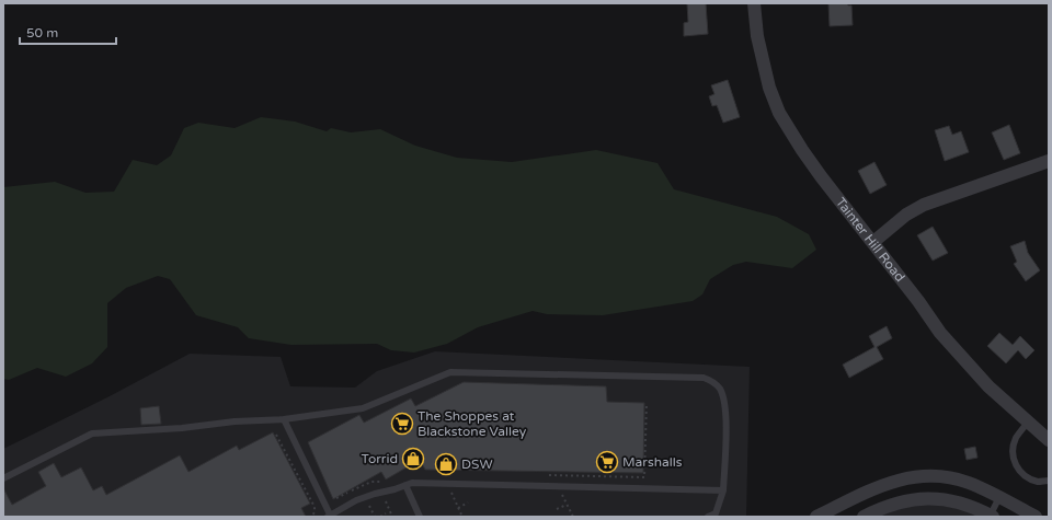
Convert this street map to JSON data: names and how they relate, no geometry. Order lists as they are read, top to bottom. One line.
{"streets":{"street":["Tainter Hill Road"]},"places":{"supermarket":["The Shoppes at Blackstone Valley","Marshalls"],"shop":["Torrid","DSW"]},"scale_bar":"50 m"}
